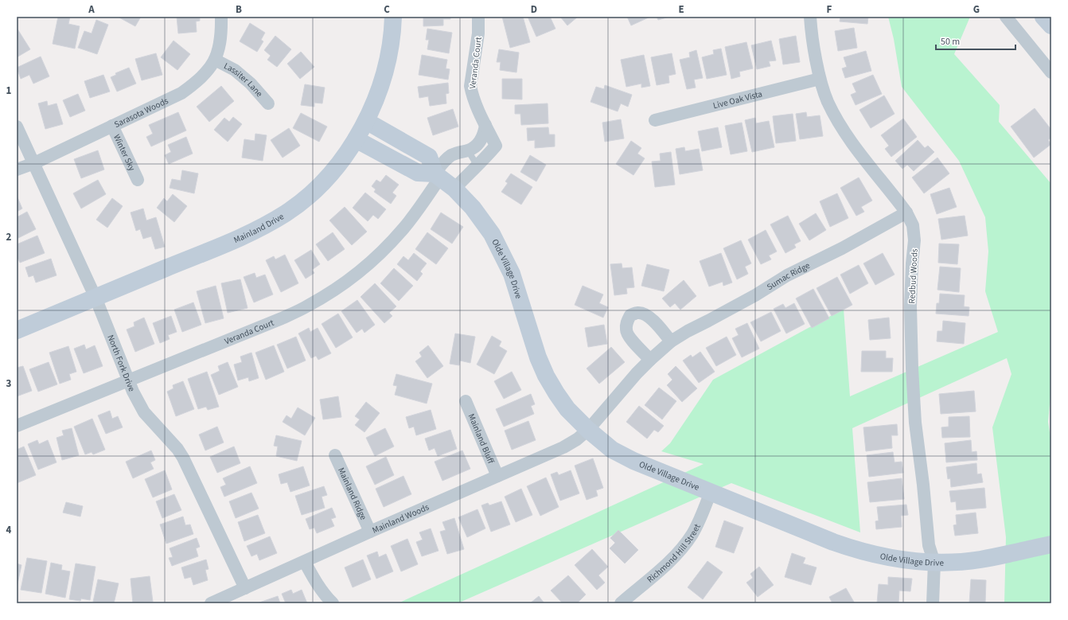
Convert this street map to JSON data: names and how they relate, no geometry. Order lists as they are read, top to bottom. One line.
{"streets":{"street":["Veranda Court","Lassiter Lane","Live Oak Vista","Sarasota Woods","Winter Sky","Mainland Drive","Olde Village Drive","Sumac Ridge","Redbud Woods","North Fork Drive","Mainland Bluff","Mainland Ridge","Mainland Woods","Richmond Hill Street"]},"crossings":[["Veranda Court","Olde Village Drive"],["Veranda Court","North Fork Drive"],["Lassiter Lane","Sarasota Woods"],["Live Oak Vista","Redbud Woods"],["Sarasota Woods","Winter Sky"],["Sarasota Woods","North Fork Drive"],["Mainland Drive","North Fork Drive"],["Olde Village Drive","Sumac Ridge"],["Olde Village Drive","Redbud Woods"],["Olde Village Drive","Mainland Woods"],["Olde Village Drive","Richmond Hill Street"],["Sumac Ridge","Redbud Woods"],["Sumac Ridge","Mainland Woods"],["North Fork Drive","Mainland Woods"],["Mainland Bluff","Mainland Woods"],["Mainland Ridge","Mainland Woods"]],"scale_bar":"50 m","grid":{"columns":["A","B","C","D","E","F","G"],"rows":["1","2","3","4"]}}
